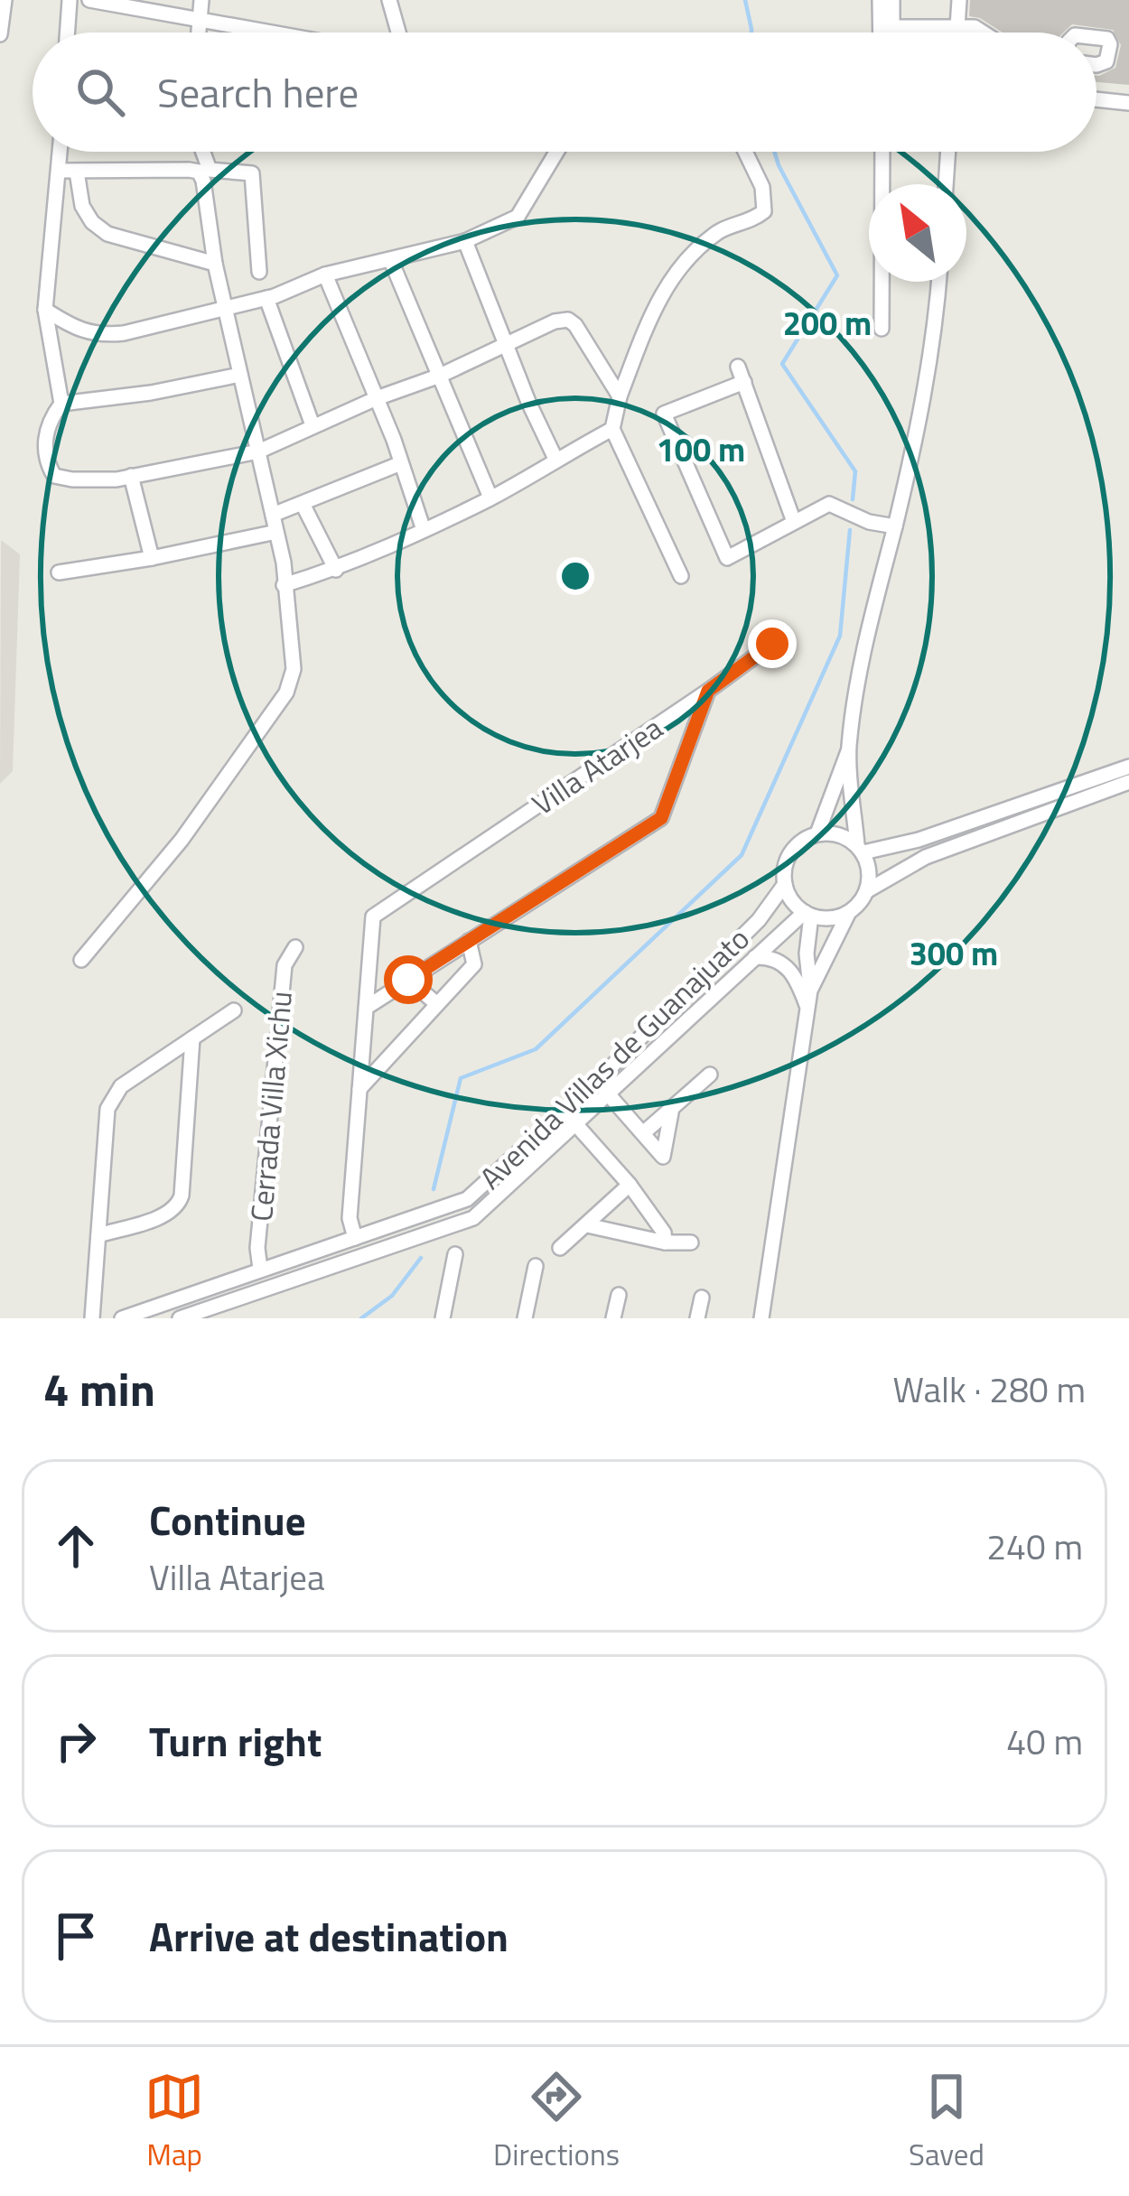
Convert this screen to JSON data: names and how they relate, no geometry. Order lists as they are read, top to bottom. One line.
{"streets":{"street":["Villa Atarjea","Avenida Villas de Guanajuato","Cerrada Villa Xichu"]},"crossings":[["Villa Atarjea","Avenida Villas de Guanajuato"],["Avenida Villas de Guanajuato","Cerrada Villa Xichu"]],"north":"top left","page":{"search":"Search here","heading":["4 min","Walk · 280 m"],"list":[["Continue","Villa Atarjea","240 m"],["Turn right","40 m"],"Arrive at destination"],"nav":["Map","Directions","Saved"]},"rings":["200 m","100 m","300 m"]}
